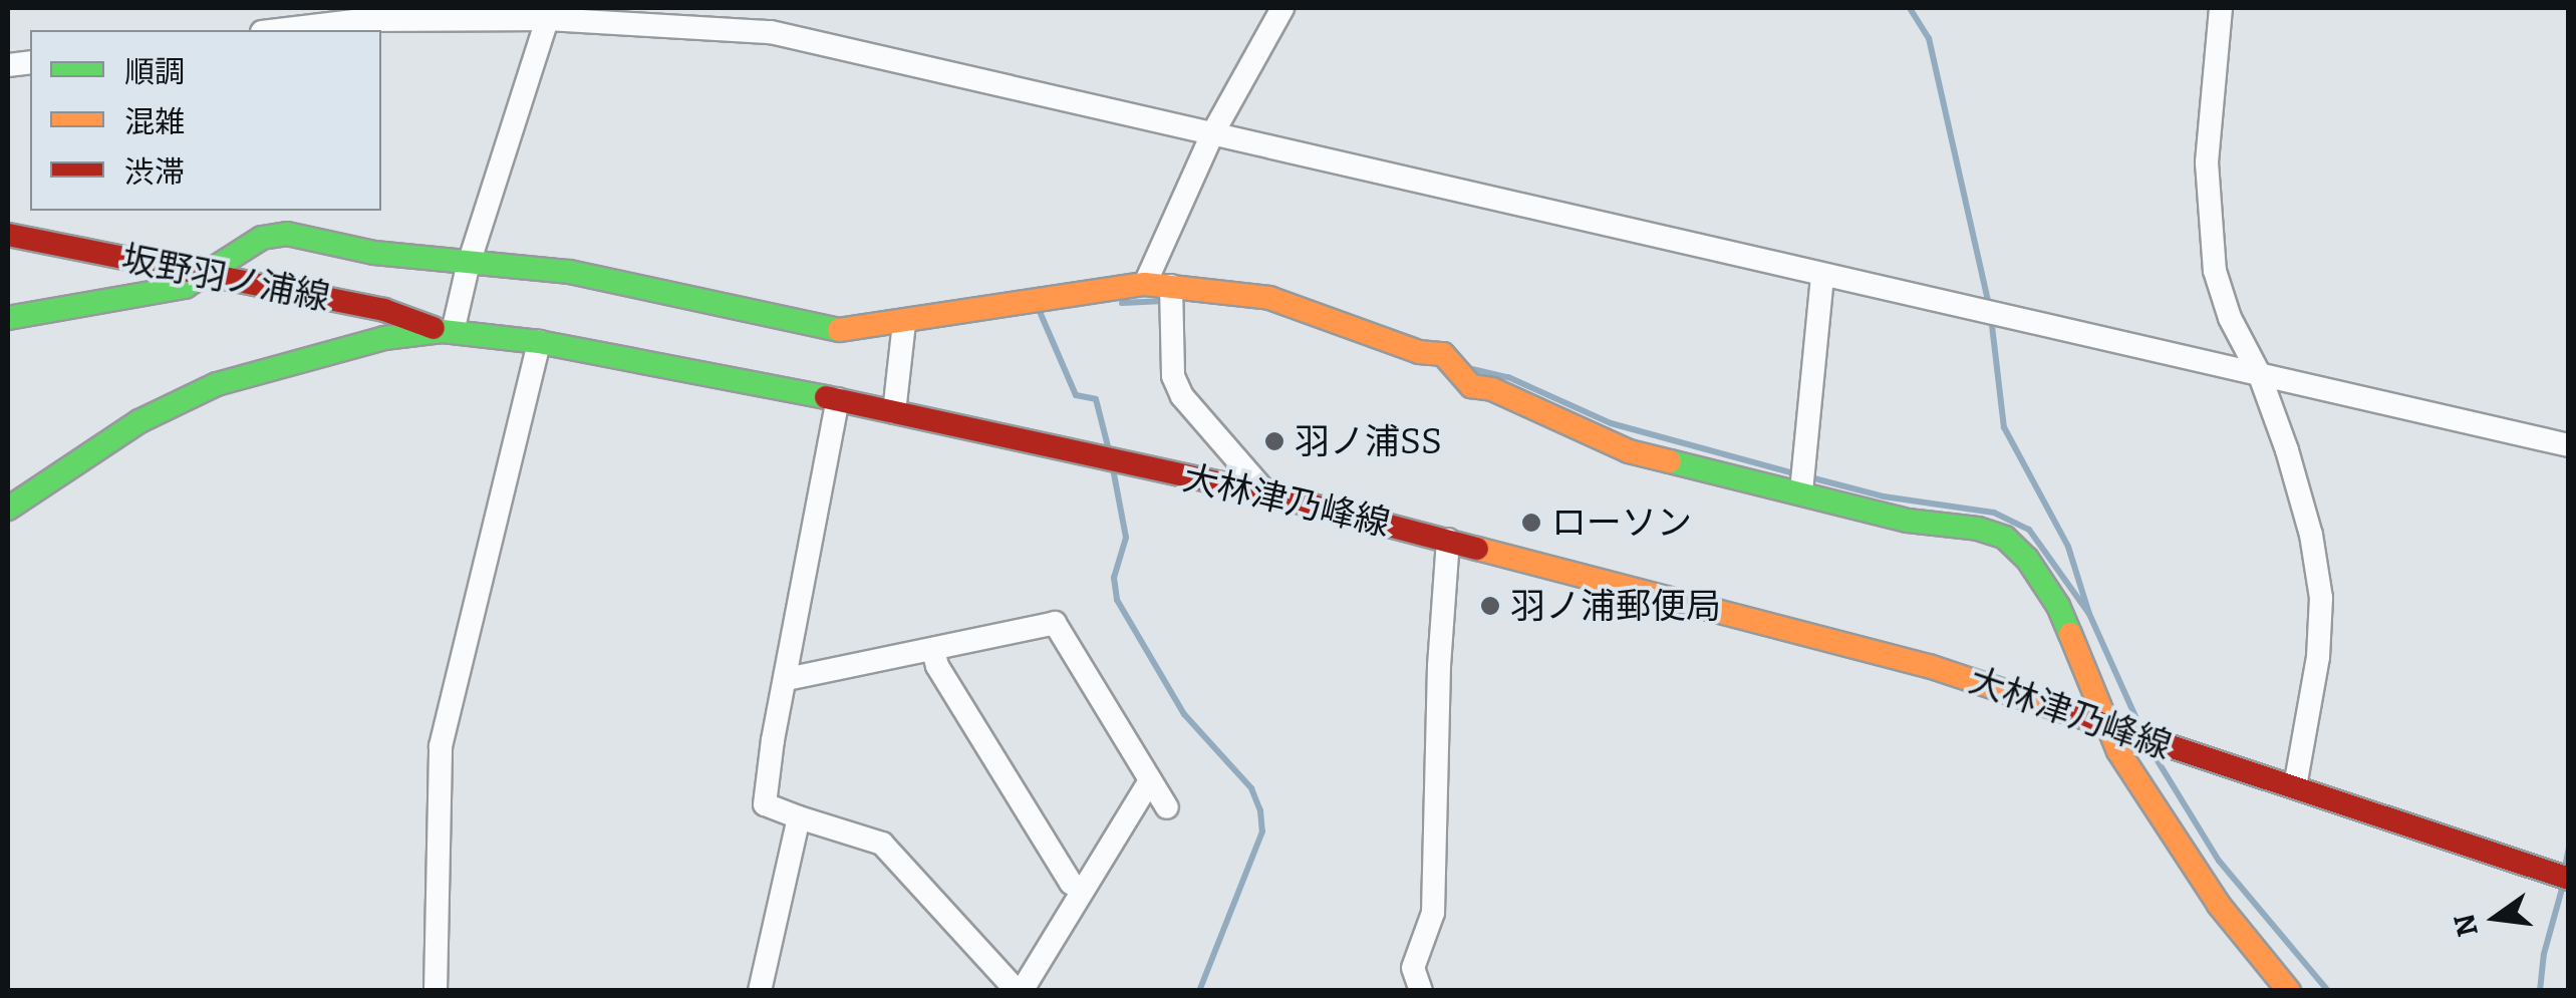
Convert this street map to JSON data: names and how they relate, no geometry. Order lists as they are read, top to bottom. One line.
{"streets":{"main road":["坂野羽ノ浦線","大林津乃峰線"]},"crossings":[["坂野羽ノ浦線","大林津乃峰線"]],"places":["羽ノ浦SS","ローソン","羽ノ浦郵便局"],"legend":["順調","混雑","渋滞"],"north":"left"}
